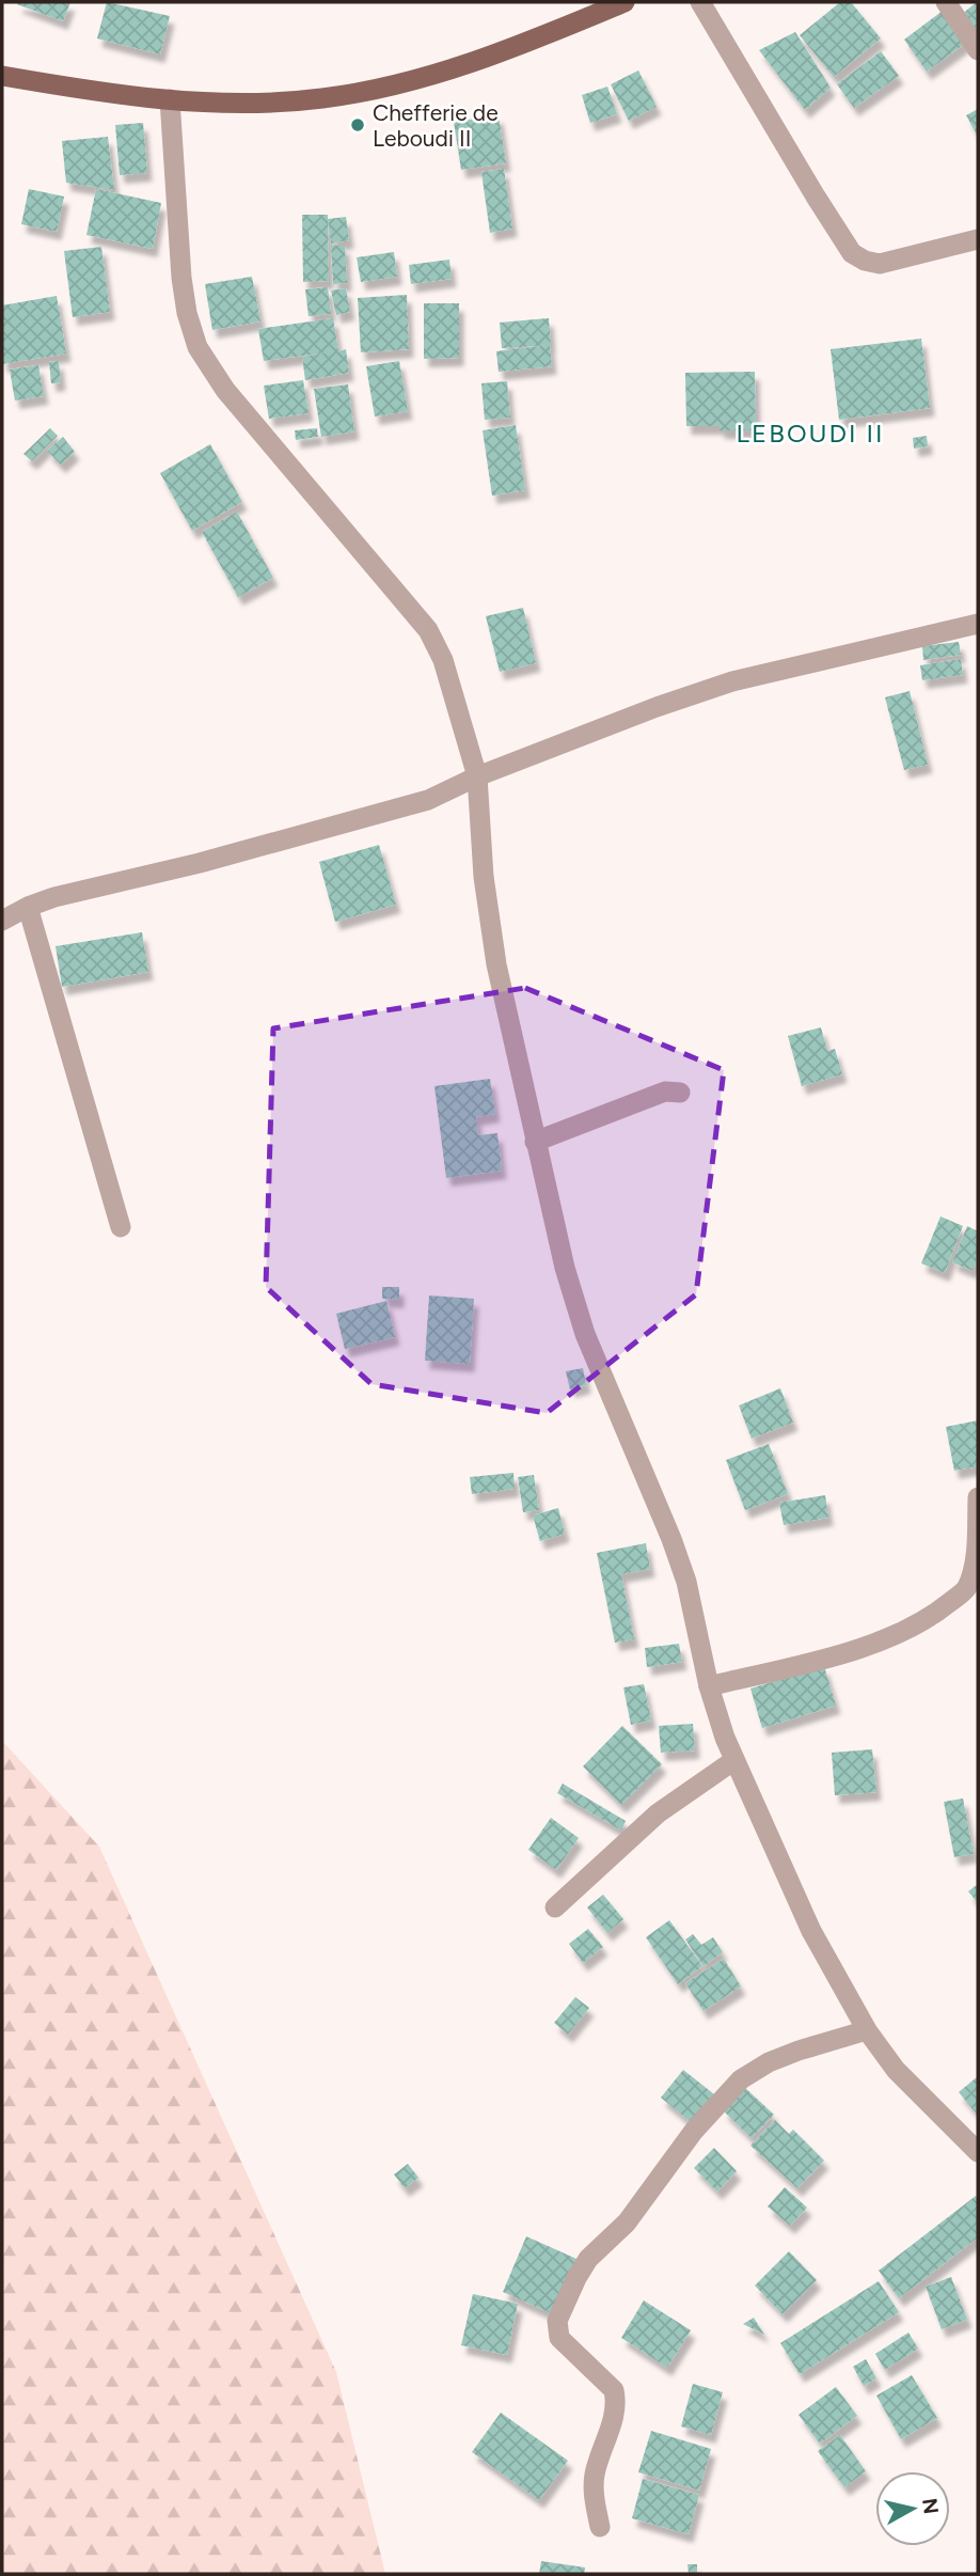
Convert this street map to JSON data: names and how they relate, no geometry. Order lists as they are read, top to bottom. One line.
{"districts":["LEBOUDI II"],"places":["Chefferie de Leboudi II"],"north":"right"}
